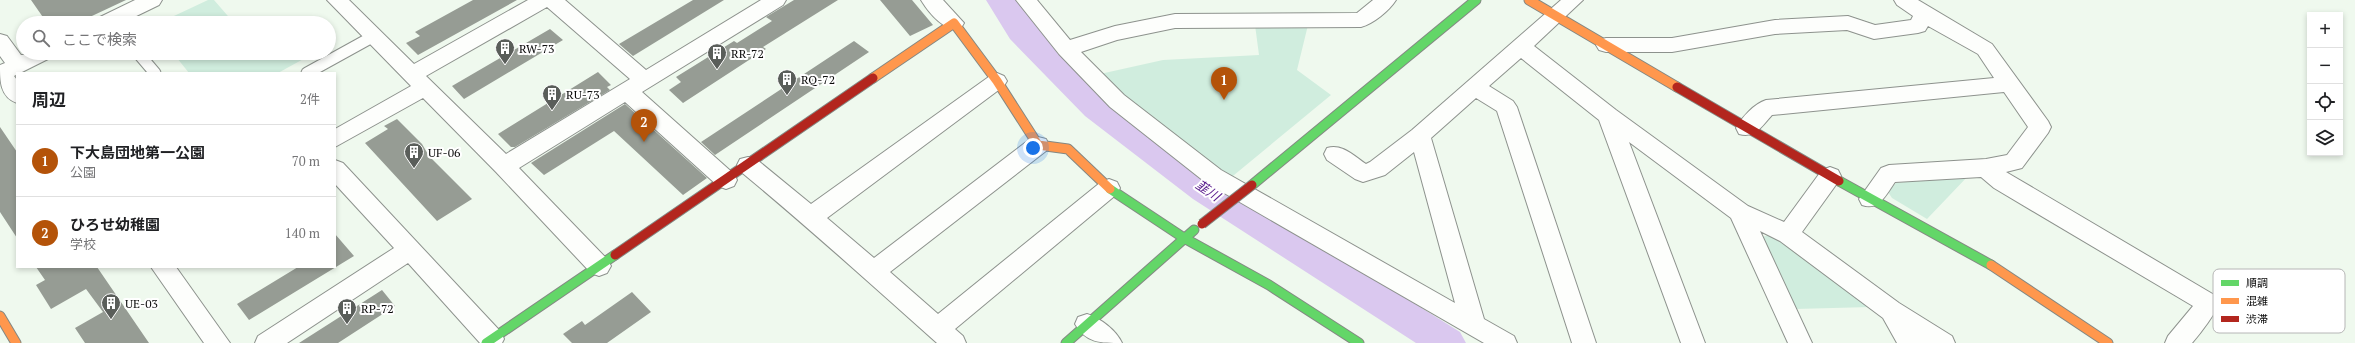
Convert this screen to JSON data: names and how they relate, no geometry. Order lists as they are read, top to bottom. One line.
{"water":["韮川"],"places":{"building":["RW-73","RR-72","RQ-72","RU-73","UF-06","UE-03","RP-72"]},"legend":["順調","混雑","渋滞"],"page":{"map_buttons":["+","−"],"search":"ここで検索","pins":["1","2"],"heading":["周辺","2件"],"list":[{"mark":"1","name":"下大島団地第一公園","note":"公園","value":"70 m"},{"mark":"2","name":"ひろせ幼稚園","note":"学校","value":"140 m"}]}}
